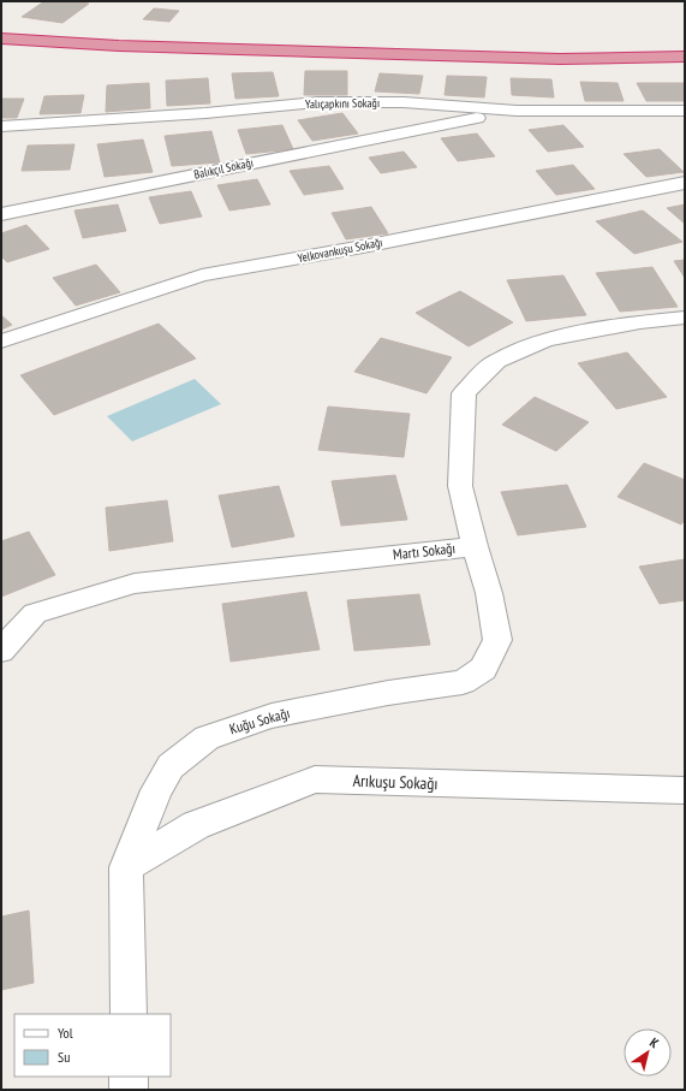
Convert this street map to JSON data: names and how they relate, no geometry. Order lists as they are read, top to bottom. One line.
{"streets":{"street":["Yalıçapkını Sokağı","Balıkçıl Sokağı","Yelkovankuşu Sokağı","Martı Sokağı","Kuğu Sokağı","Arıkuşu Sokağı"]},"crossings":[["Yalıçapkını Sokağı","Balıkçıl Sokağı"],["Martı Sokağı","Kuğu Sokağı"],["Kuğu Sokağı","Arıkuşu Sokağı"]],"legend":["Yol","Su"],"north":"top right"}
